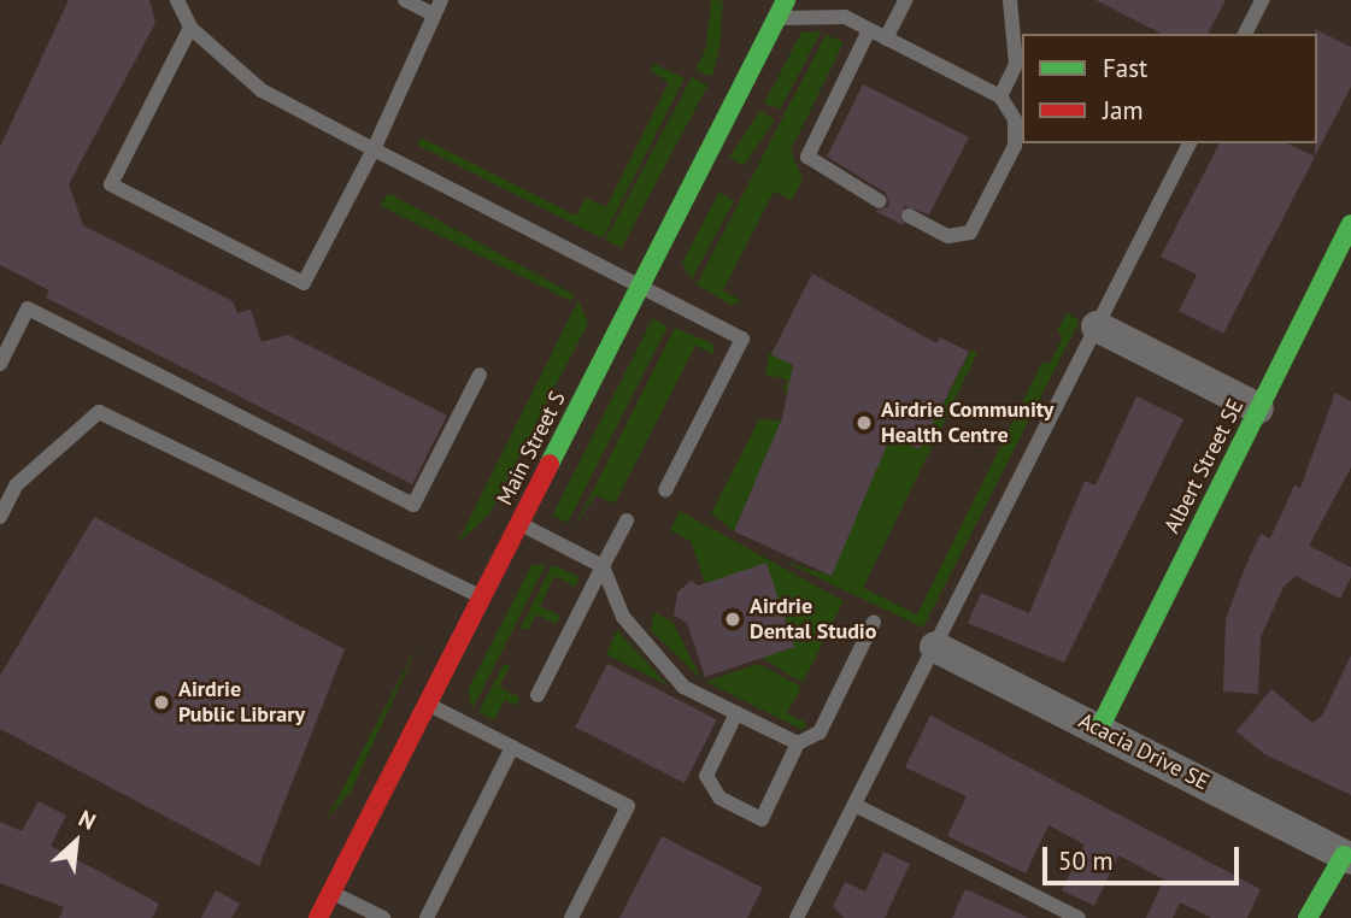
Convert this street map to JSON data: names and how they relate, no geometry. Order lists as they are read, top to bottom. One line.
{"streets":{"main road":["Main Street S","Albert Street SE"],"street":["Acacia Drive SE"]},"crossings":[["Albert Street SE","Acacia Drive SE"]],"places":["Airdrie Community Health Centre","Airdrie Dental Studio","Airdrie Public Library"],"legend":["Fast","Jam"],"scale_bar":"50 m","north":"top right"}
